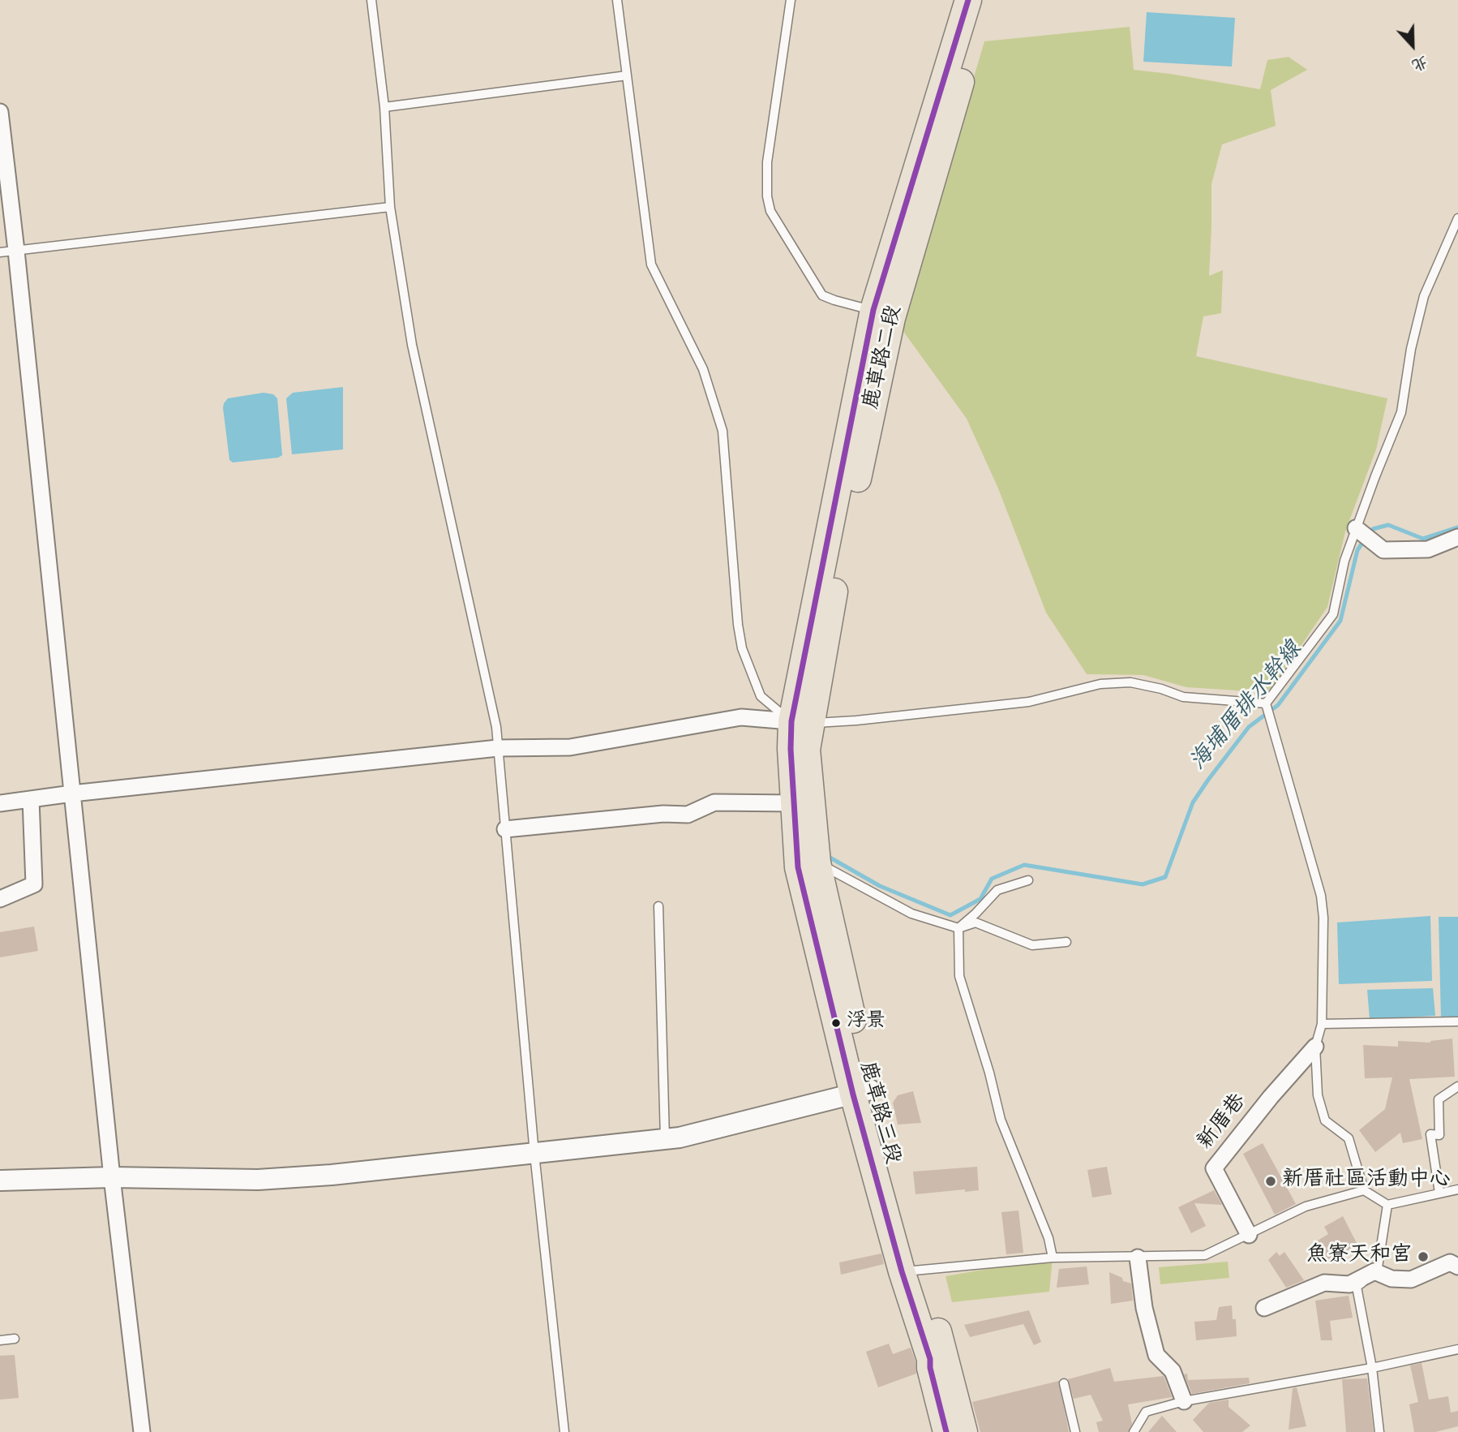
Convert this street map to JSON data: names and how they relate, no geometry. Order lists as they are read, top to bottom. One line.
{"streets":{"main road":["鹿草路二段","鹿草路三段"],"street":["新厝巷"]},"crossings":[["鹿草路二段","鹿草路三段"]],"water":["海埔厝排水幹線"],"places":["浮景","新厝社區活動中心","魚寮天和宮"],"north":"bottom"}
